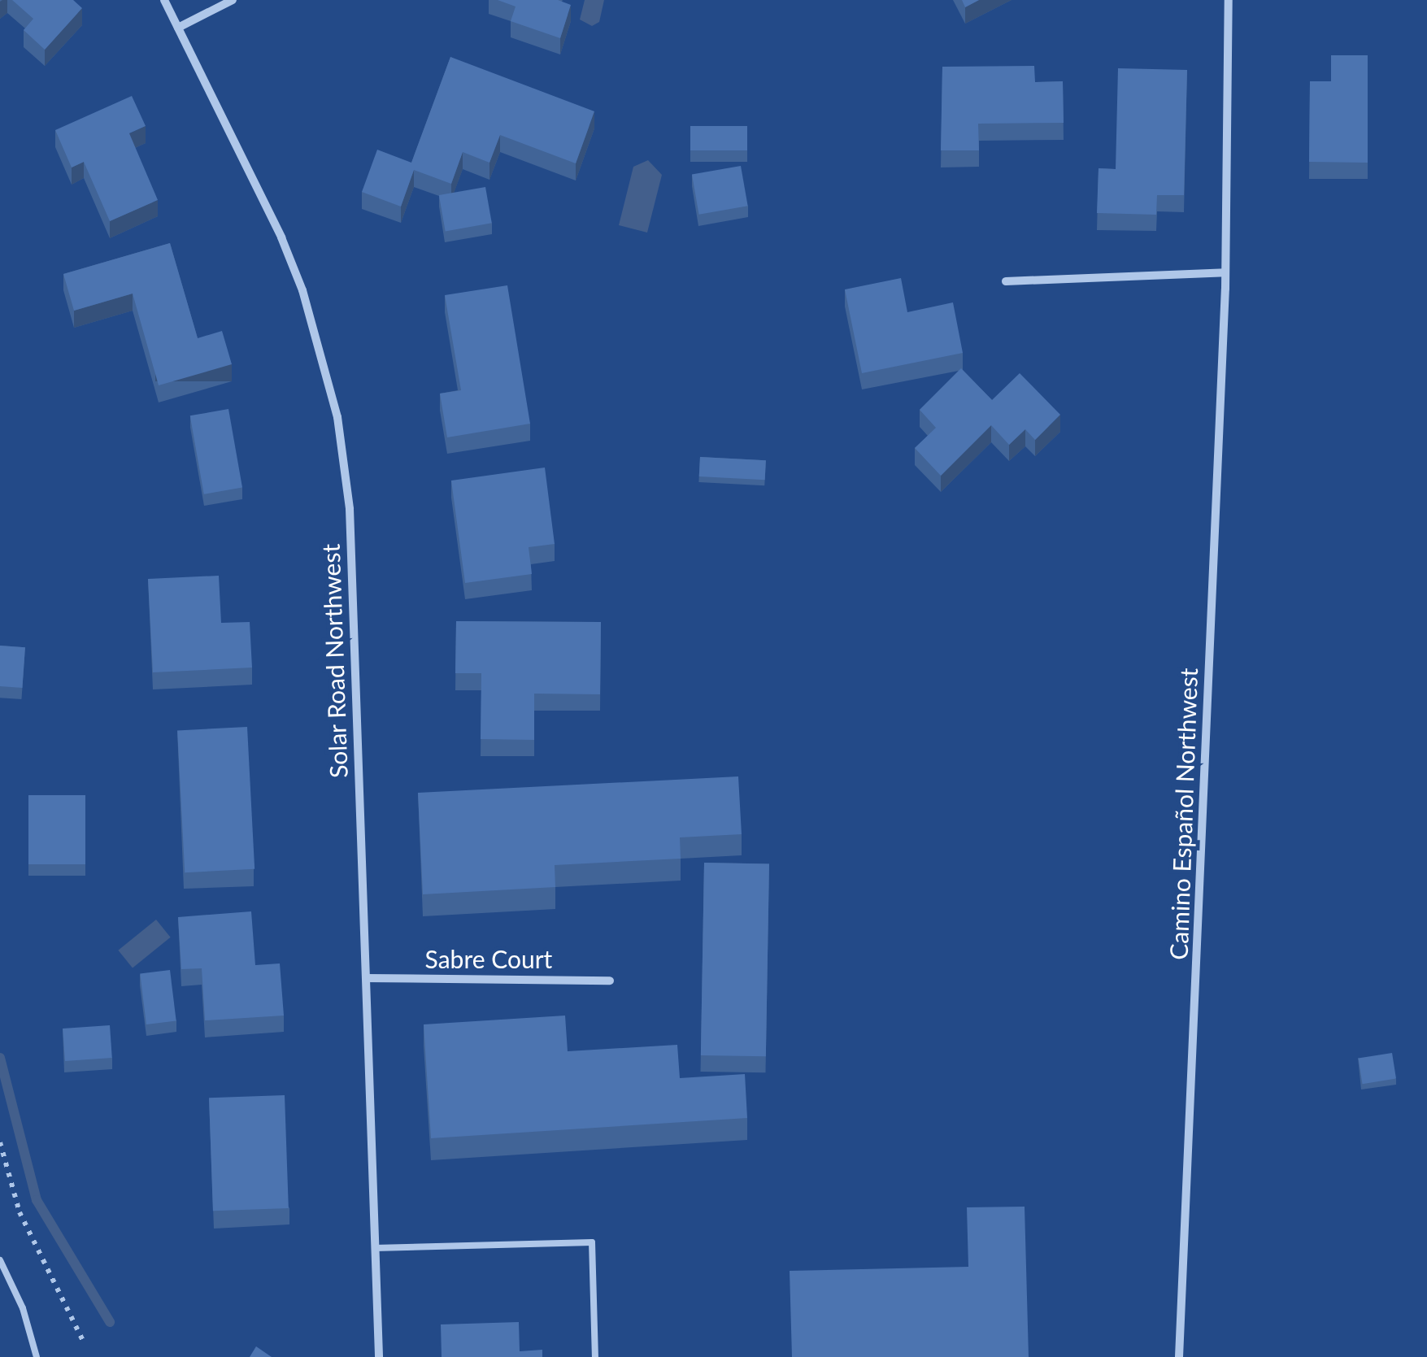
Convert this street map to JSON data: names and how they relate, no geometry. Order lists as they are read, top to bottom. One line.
{"streets":{"street":["Solar Road Northwest","Camino Español Northwest","Sabre Court"]},"crossings":[["Solar Road Northwest","Sabre Court"]]}
